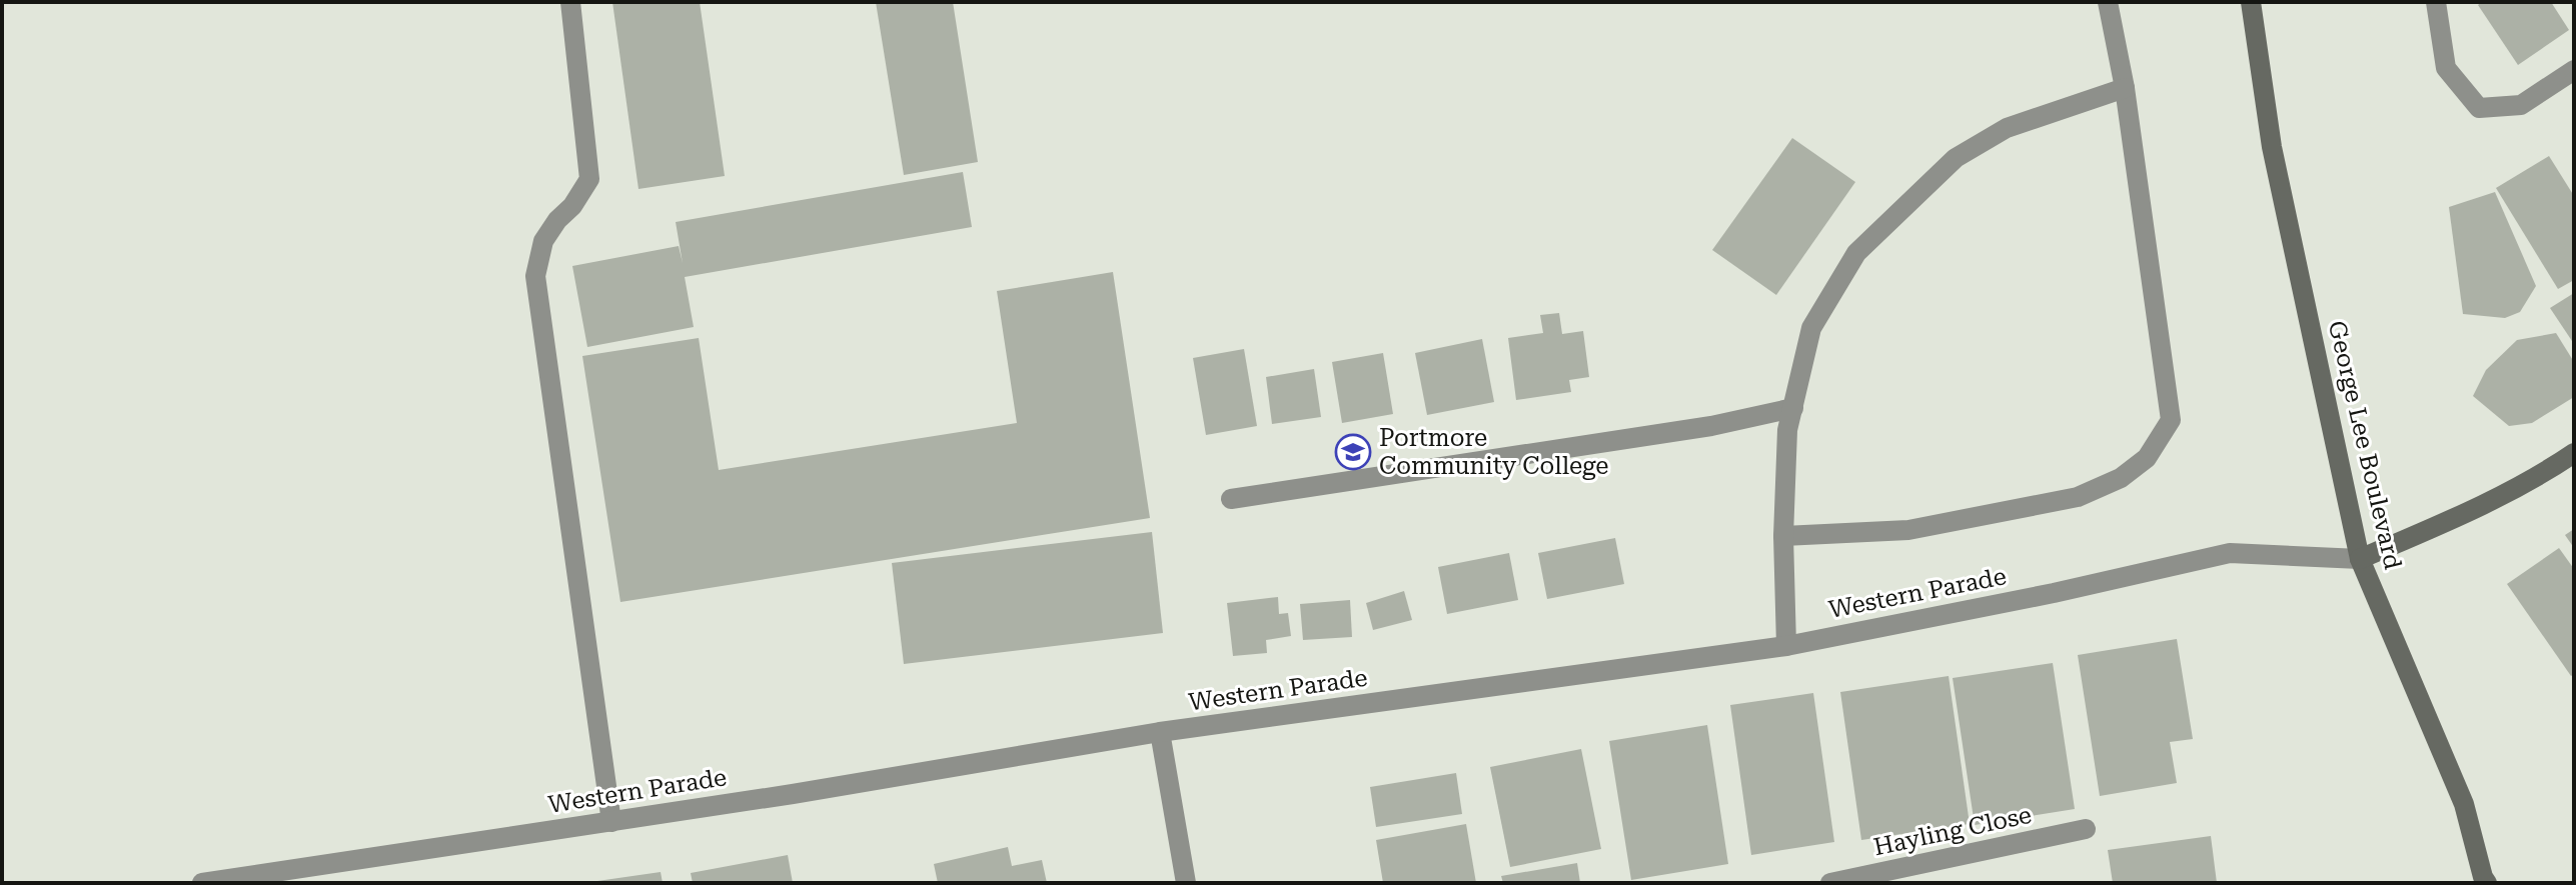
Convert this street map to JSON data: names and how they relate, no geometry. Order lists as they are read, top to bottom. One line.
{"streets":{"main road":["George Lee Boulevard"],"street":["Western Parade","Hayling Close"]},"crossings":[["George Lee Boulevard","Western Parade"]],"places":{"school or university":["Portmore Community College"]}}
